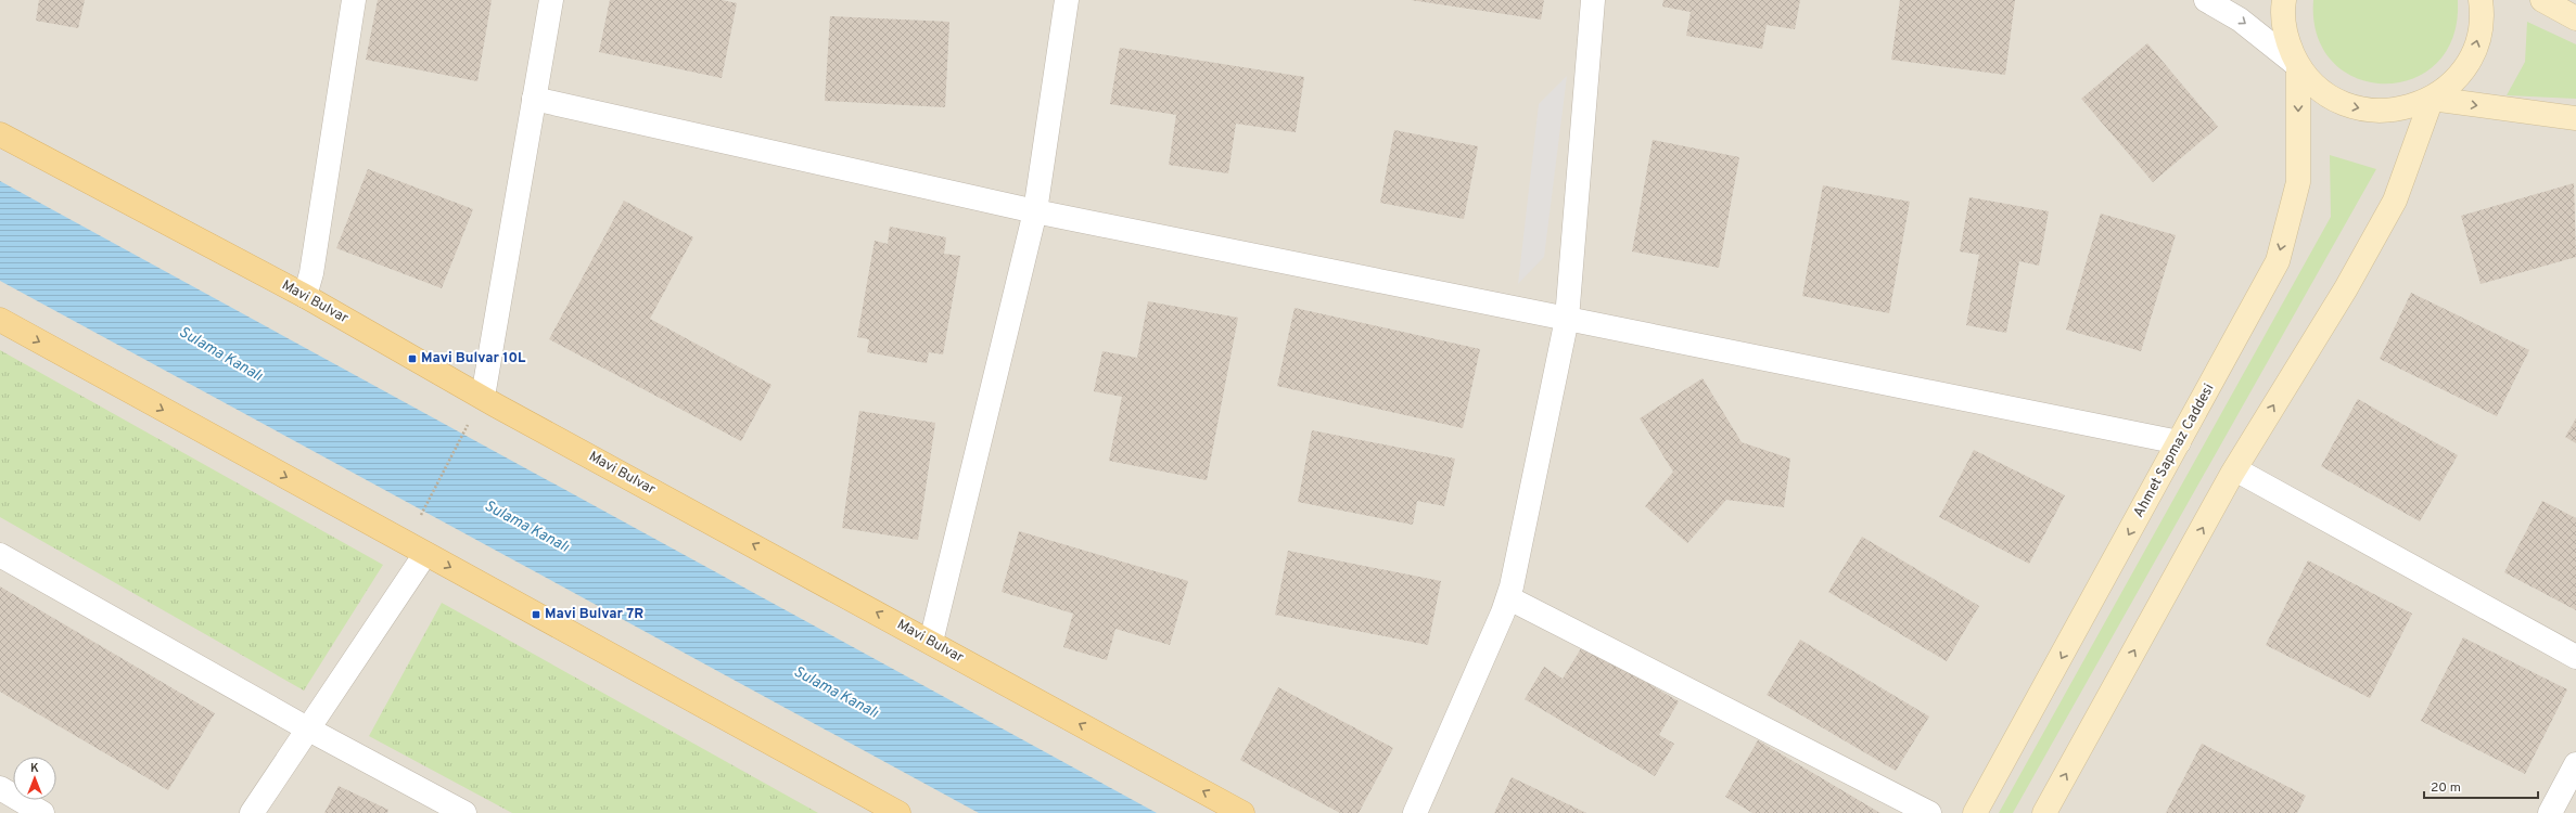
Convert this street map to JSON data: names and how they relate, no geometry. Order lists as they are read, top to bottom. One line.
{"streets":{"main road":["Mavi Bulvar","Ahmet Sapmaz Caddesi"]},"water":["Sulama Kanalı"],"places":{"transit":["Mavi Bulvar 10L","Mavi Bulvar 7R"]},"scale_bar":"20 m","north":"top"}
